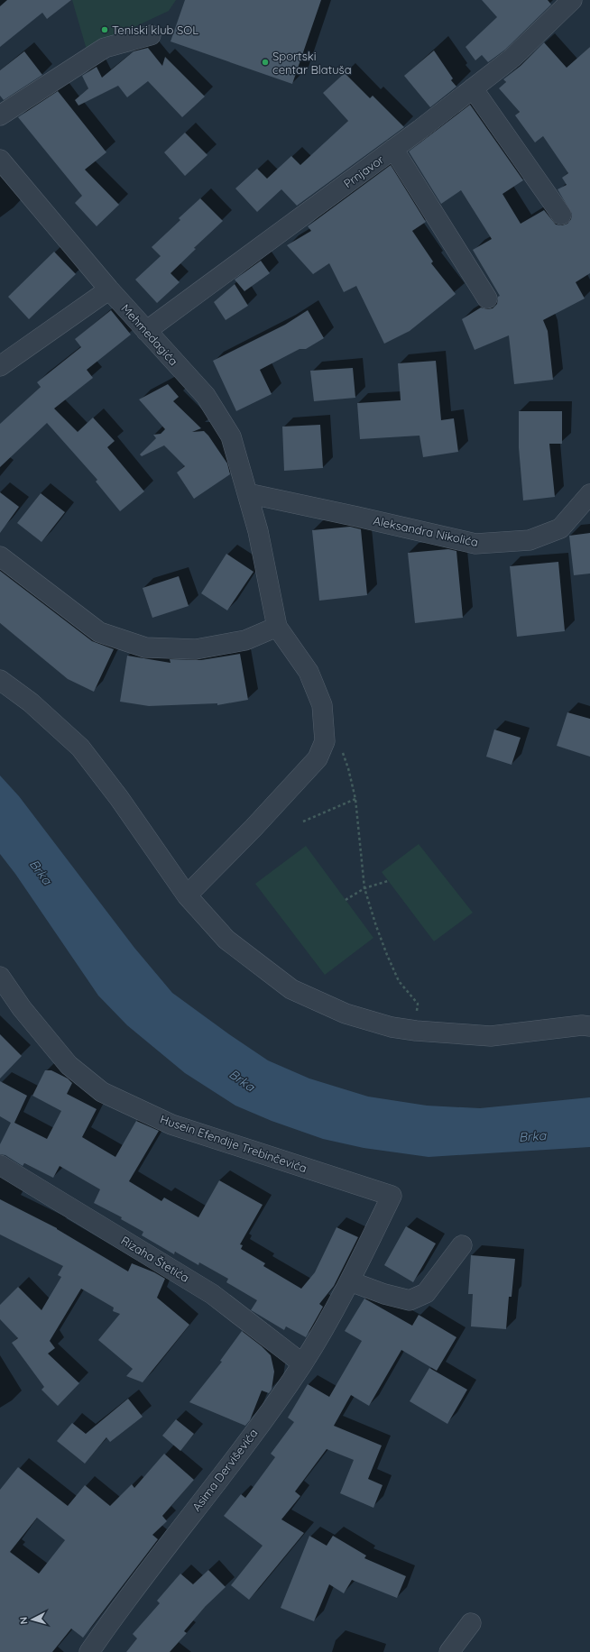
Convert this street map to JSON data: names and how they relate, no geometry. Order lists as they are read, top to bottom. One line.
{"streets":{"street":["Prnjavor","Mehmedagića","Aleksandra Nikolića","Husein Efendije Trebinčevića","Rizaha Štetića","Asima Derviševića"]},"crossings":[["Prnjavor","Mehmedagića"],["Mehmedagića","Aleksandra Nikolića"],["Husein Efendije Trebinčevića","Asima Derviševića"],["Rizaha Štetića","Asima Derviševića"]],"water":["Brka"],"places":["Teniski klub SOL","Sportski centar Blatuša"],"north":"left"}
